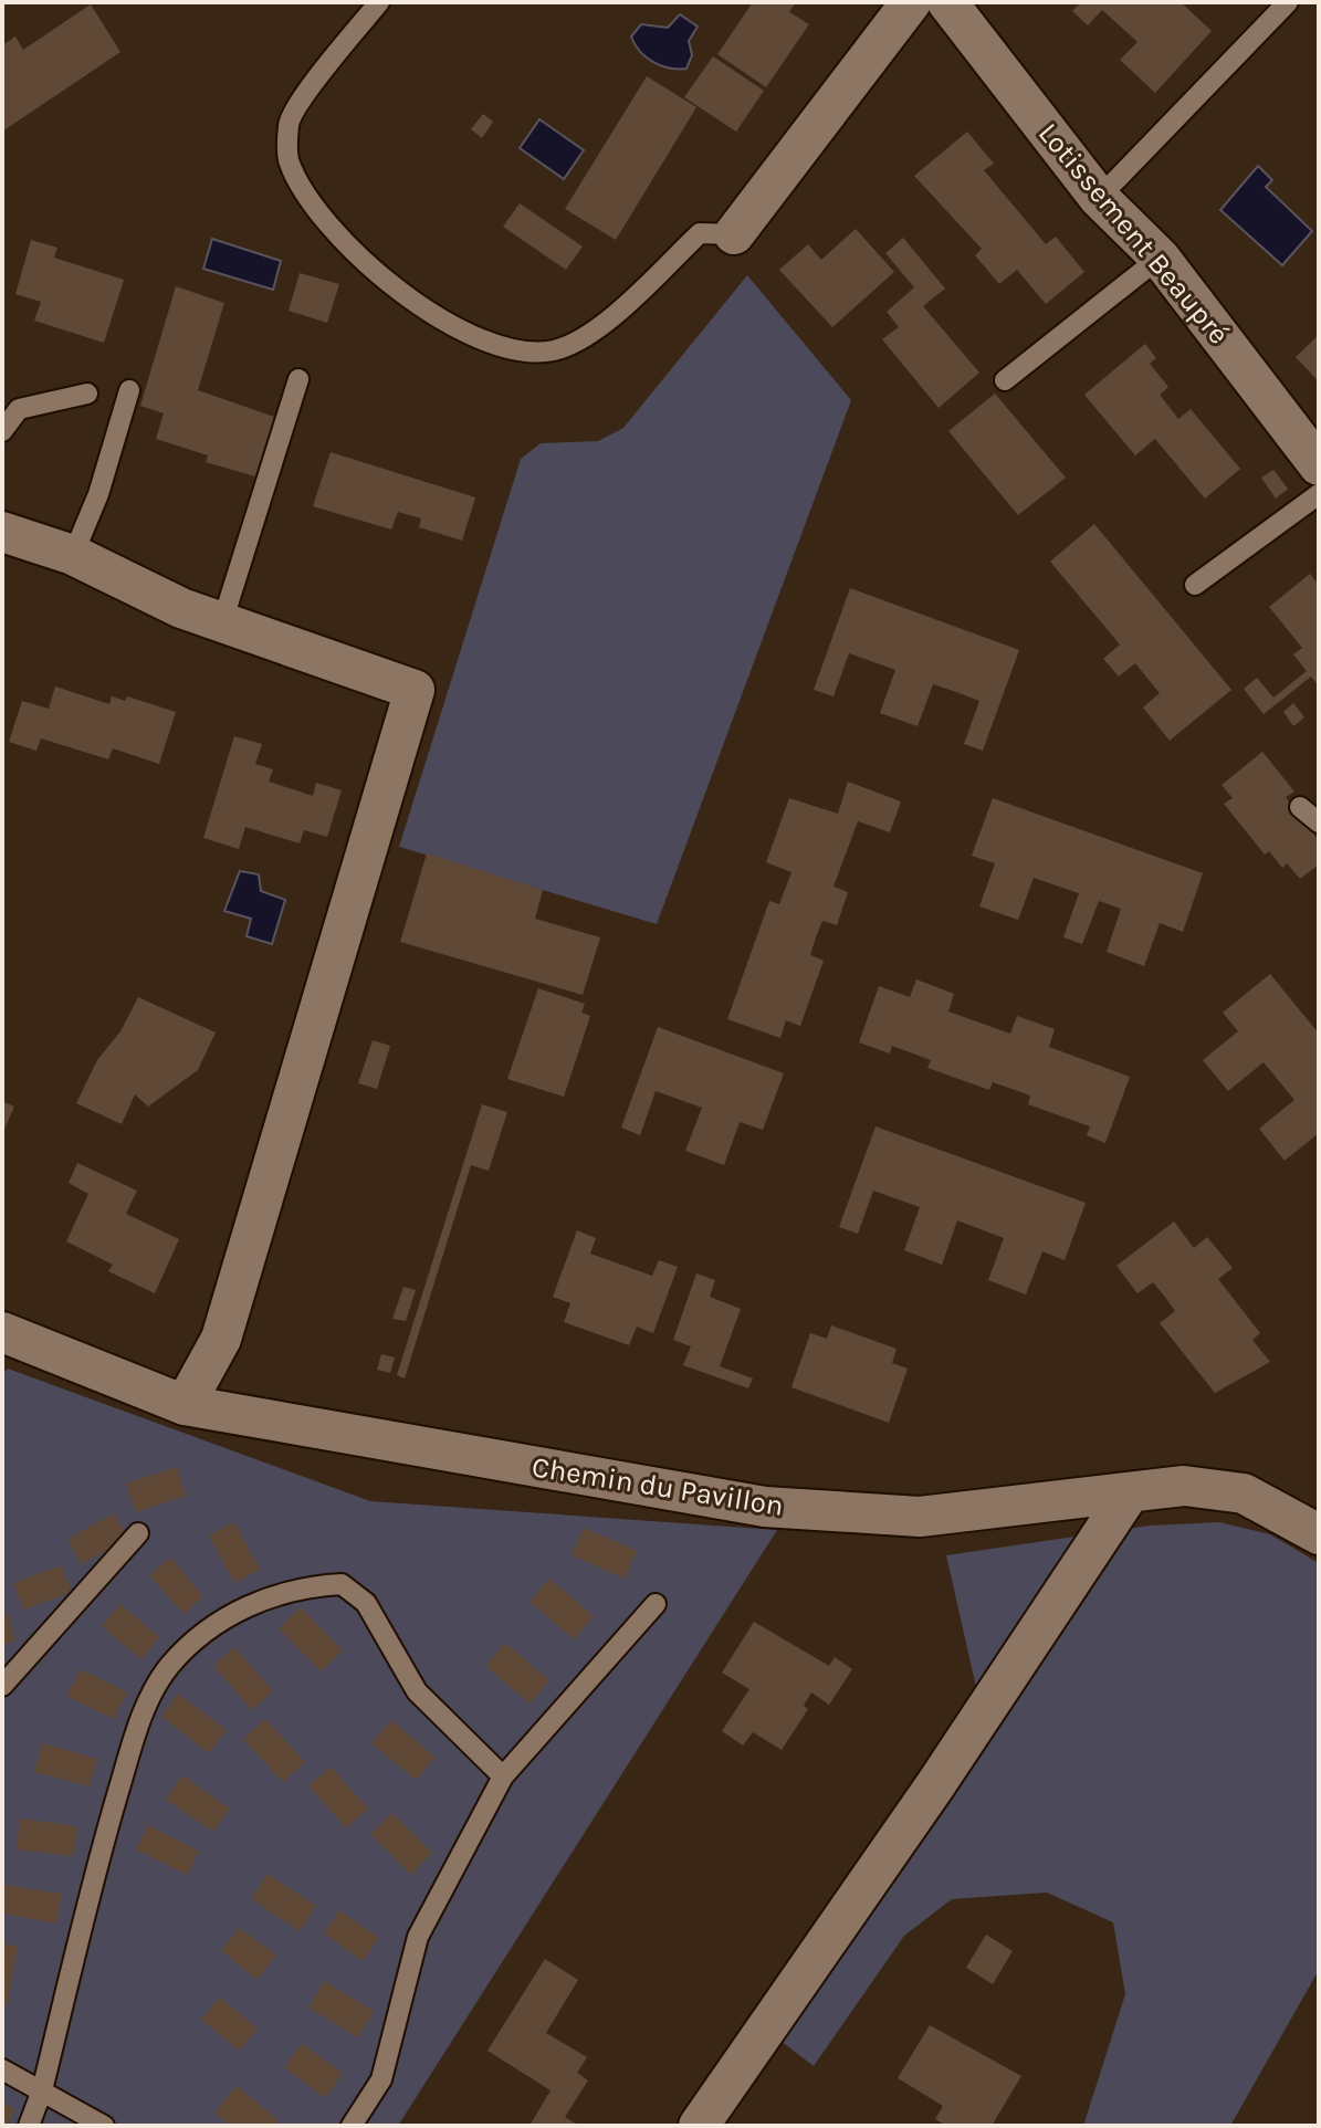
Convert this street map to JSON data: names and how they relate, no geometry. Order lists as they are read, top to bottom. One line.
{"streets":{"street":["Lotissement Beaupré","Chemin du Pavillon"]}}
